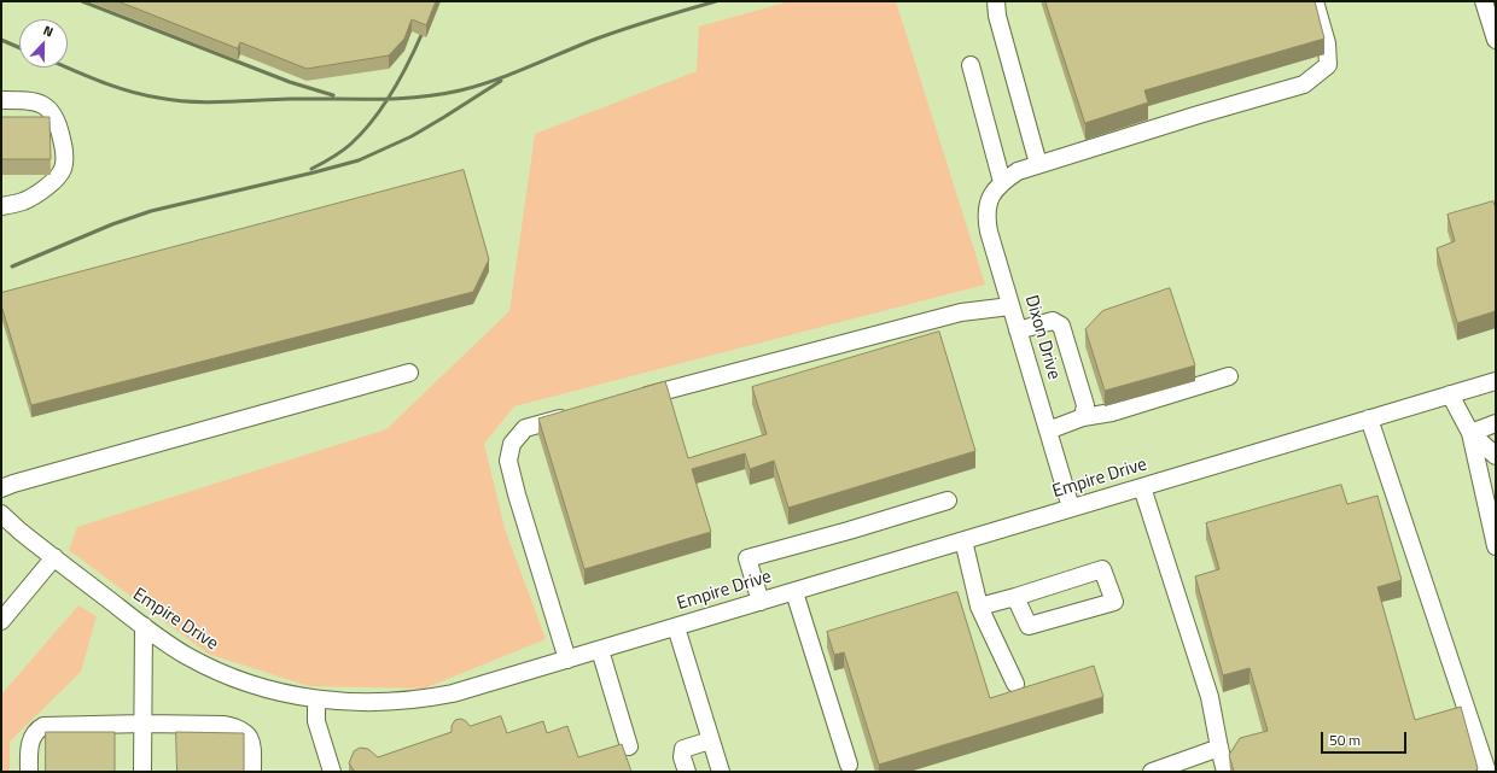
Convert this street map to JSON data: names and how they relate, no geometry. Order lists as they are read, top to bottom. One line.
{"streets":{"street":["Dixon Drive","Empire Drive"]},"crossings":[["Dixon Drive","Empire Drive"]],"scale_bar":"50 m","north":"top"}
